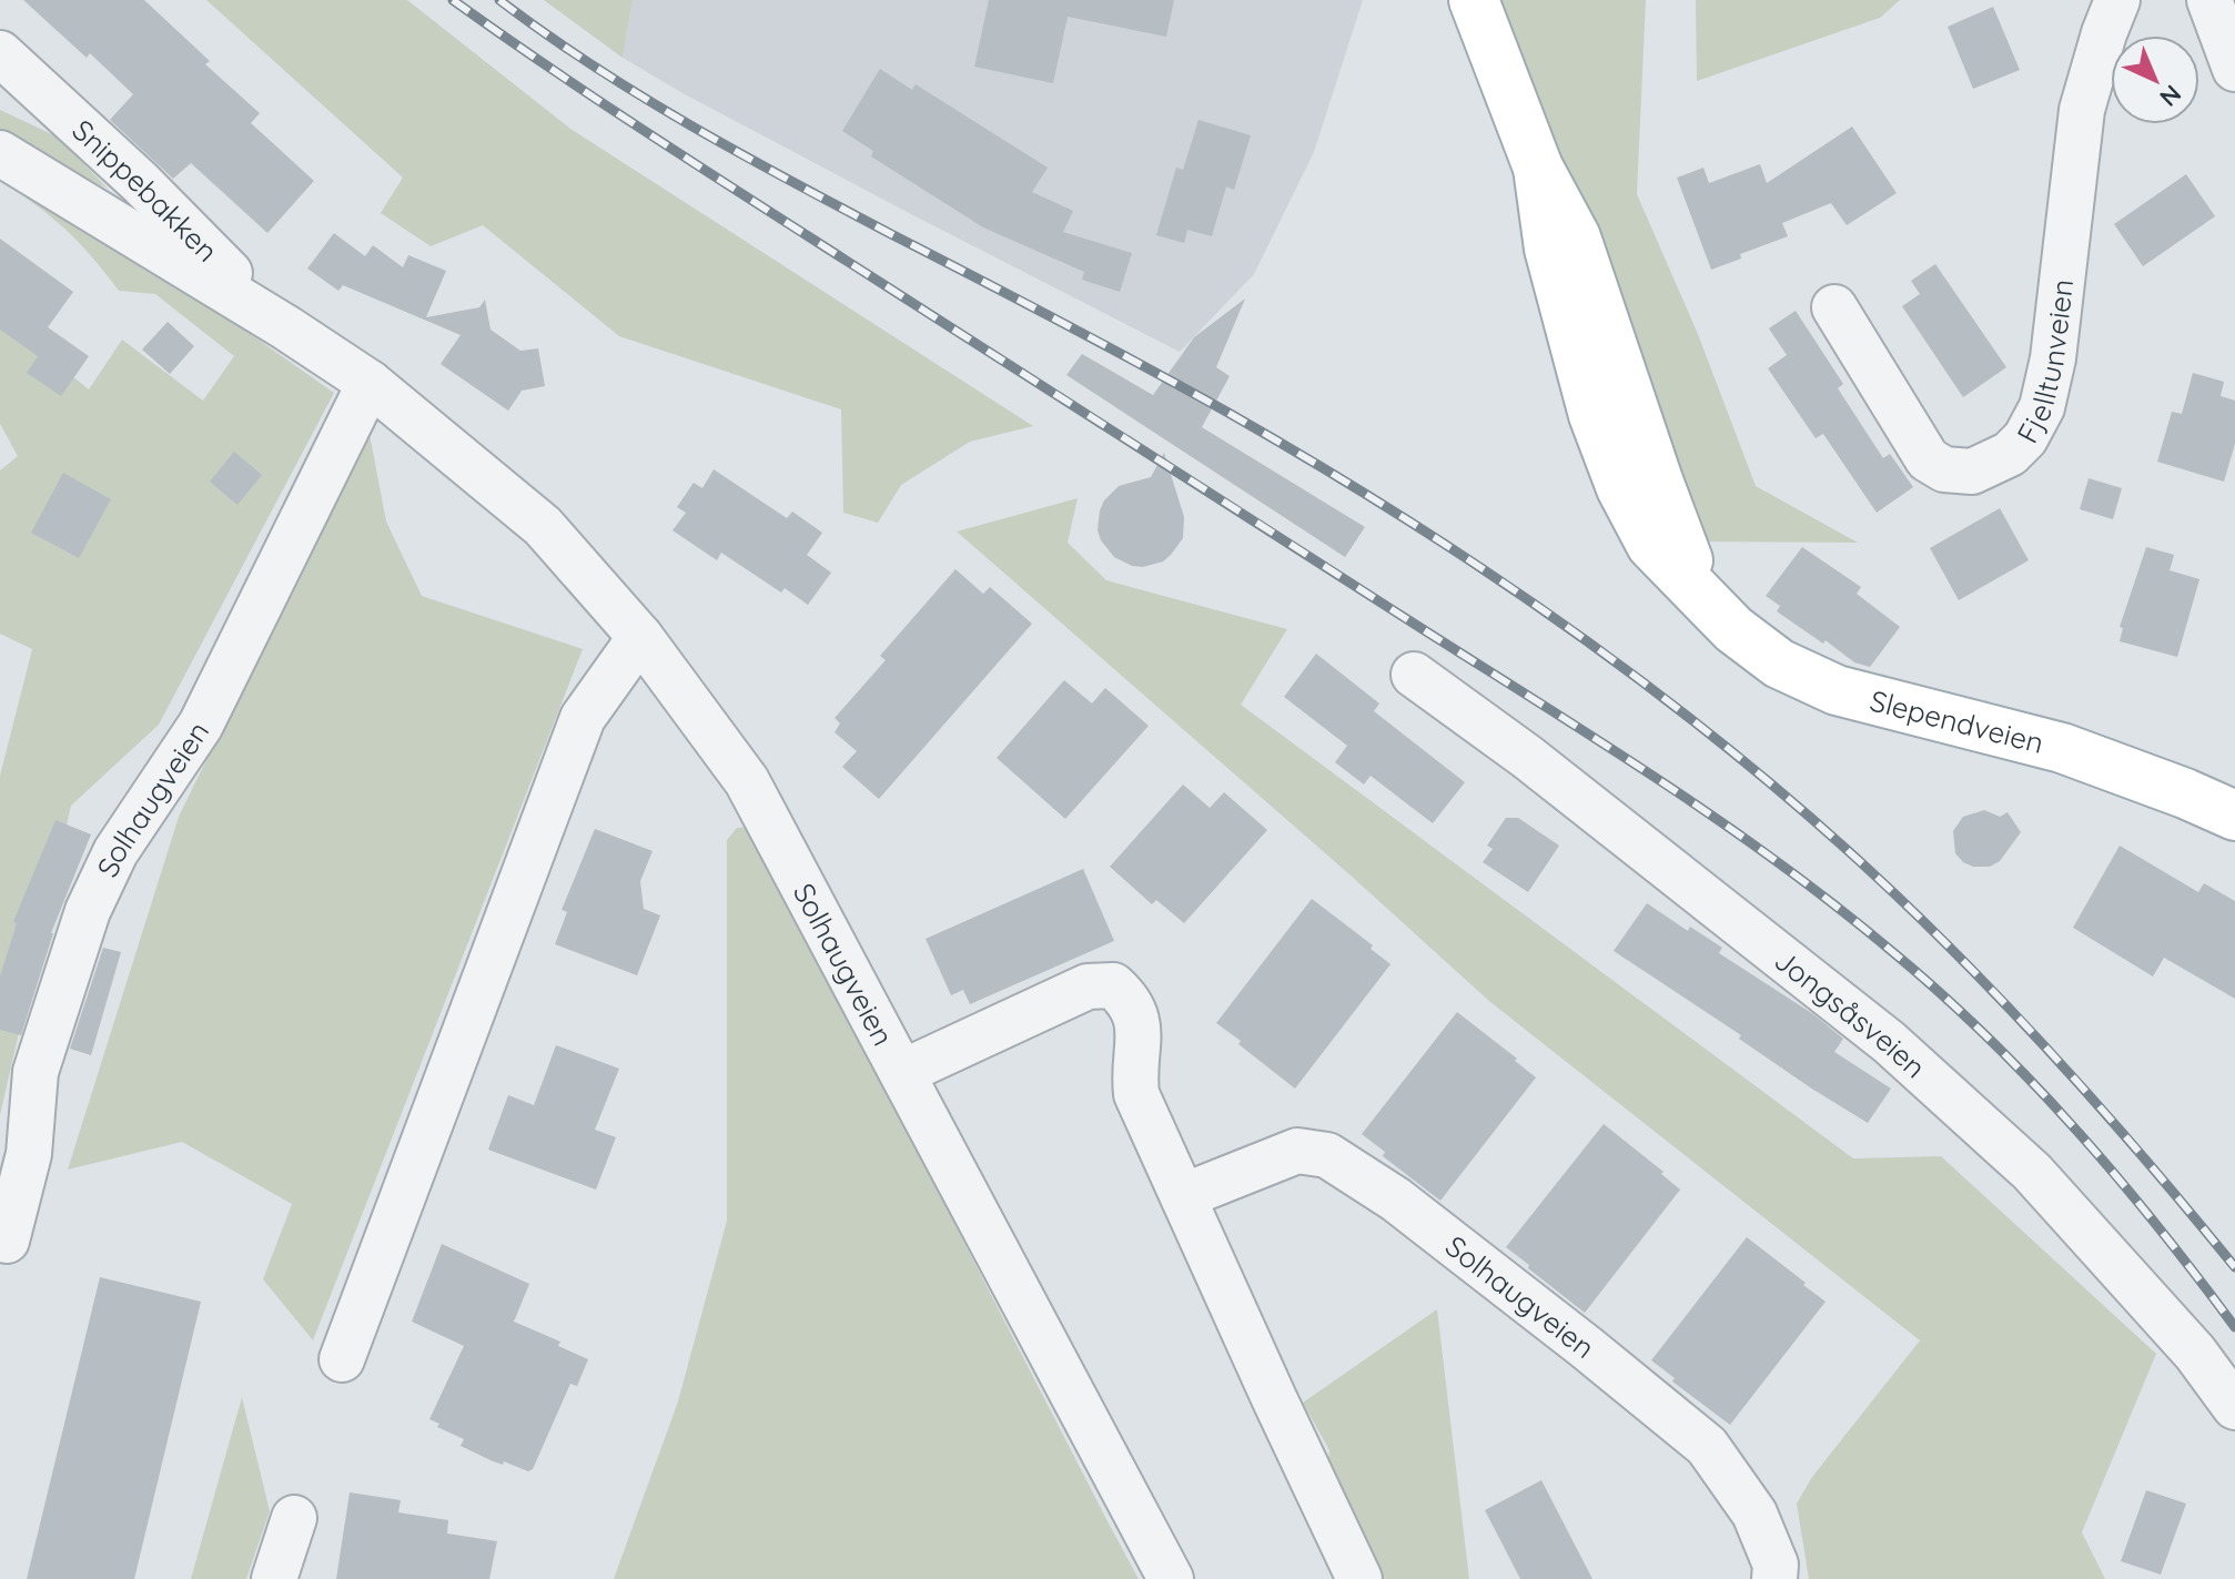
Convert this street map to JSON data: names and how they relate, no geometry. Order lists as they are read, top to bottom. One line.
{"streets":{"main road":["Slependveien"],"street":["Snippebakken","Fjelltunveien","Solhaugveien","Jongsåsveien"]},"crossings":[["Snippebakken","Solhaugveien"]],"north":"bottom right"}
